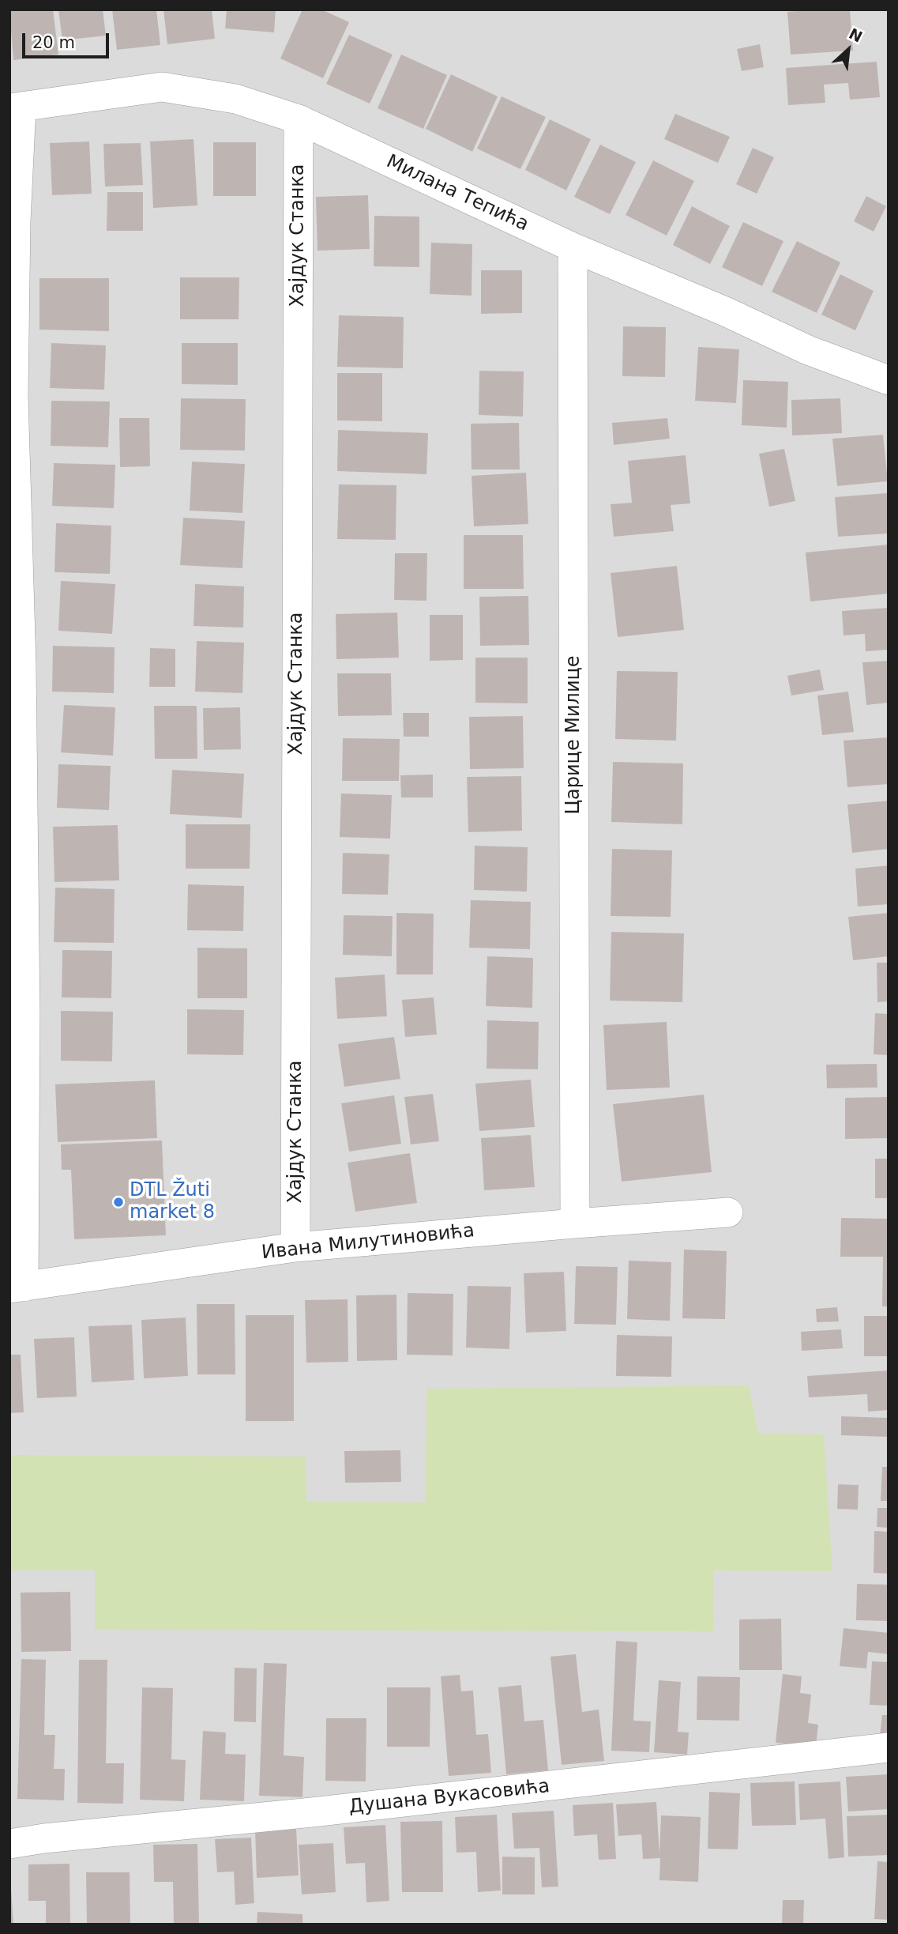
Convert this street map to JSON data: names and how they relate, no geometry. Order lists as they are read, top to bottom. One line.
{"streets":{"street":["Милана Тепића","Хајдук Станка","Царице Милице","Ивана Милутиновића","Душана Вукасовића"]},"crossings":[["Милана Тепића","Хајдук Станка"],["Милана Тепића","Царице Милице"],["Хајдук Станка","Ивана Милутиновића"],["Царице Милице","Ивана Милутиновића"]],"places":["DTL Žuti market 8"],"scale_bar":"20 m","north":"top right"}
